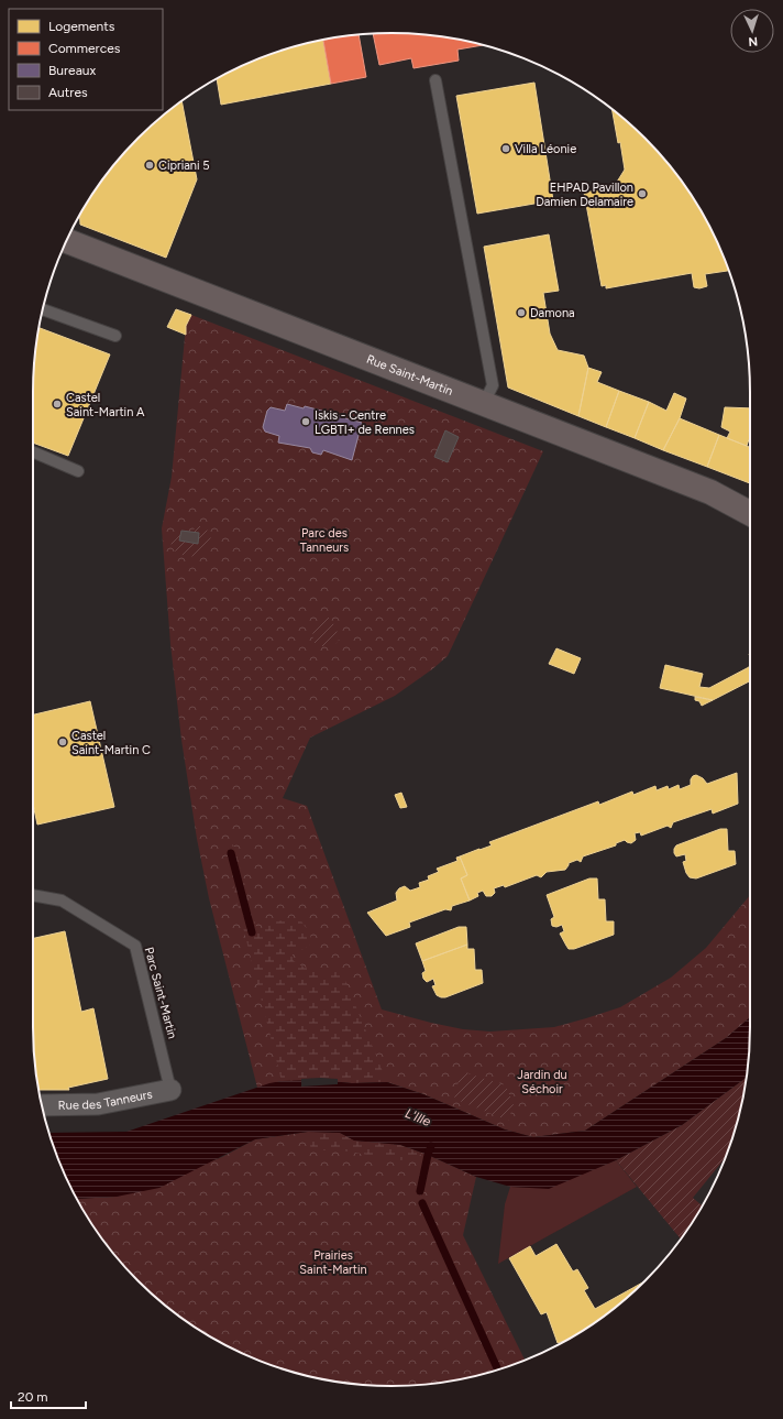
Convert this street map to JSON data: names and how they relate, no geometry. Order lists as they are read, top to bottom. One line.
{"streets":{"main road":["Rue Saint-Martin"],"street":["Rue des Tanneurs"],"lane":["Parc Saint-Martin"]},"crossings":[["Parc Saint-Martin","Rue des Tanneurs"]],"water":["L'Ille"],"parks":["Parc des Tanneurs","Jardin du Séchoir","Prairies Saint-Martin"],"places":["Villa Léonie","Cipriani 5","EHPAD Pavillon Damien Delamaire","Damona","Castel Saint-Martin A","Iskis - Centre LGBTI+ de Rennes","Castel Saint-Martin C"],"legend":["Logements","Commerces","Bureaux","Autres"],"scale_bar":"20 m","north":"bottom"}
